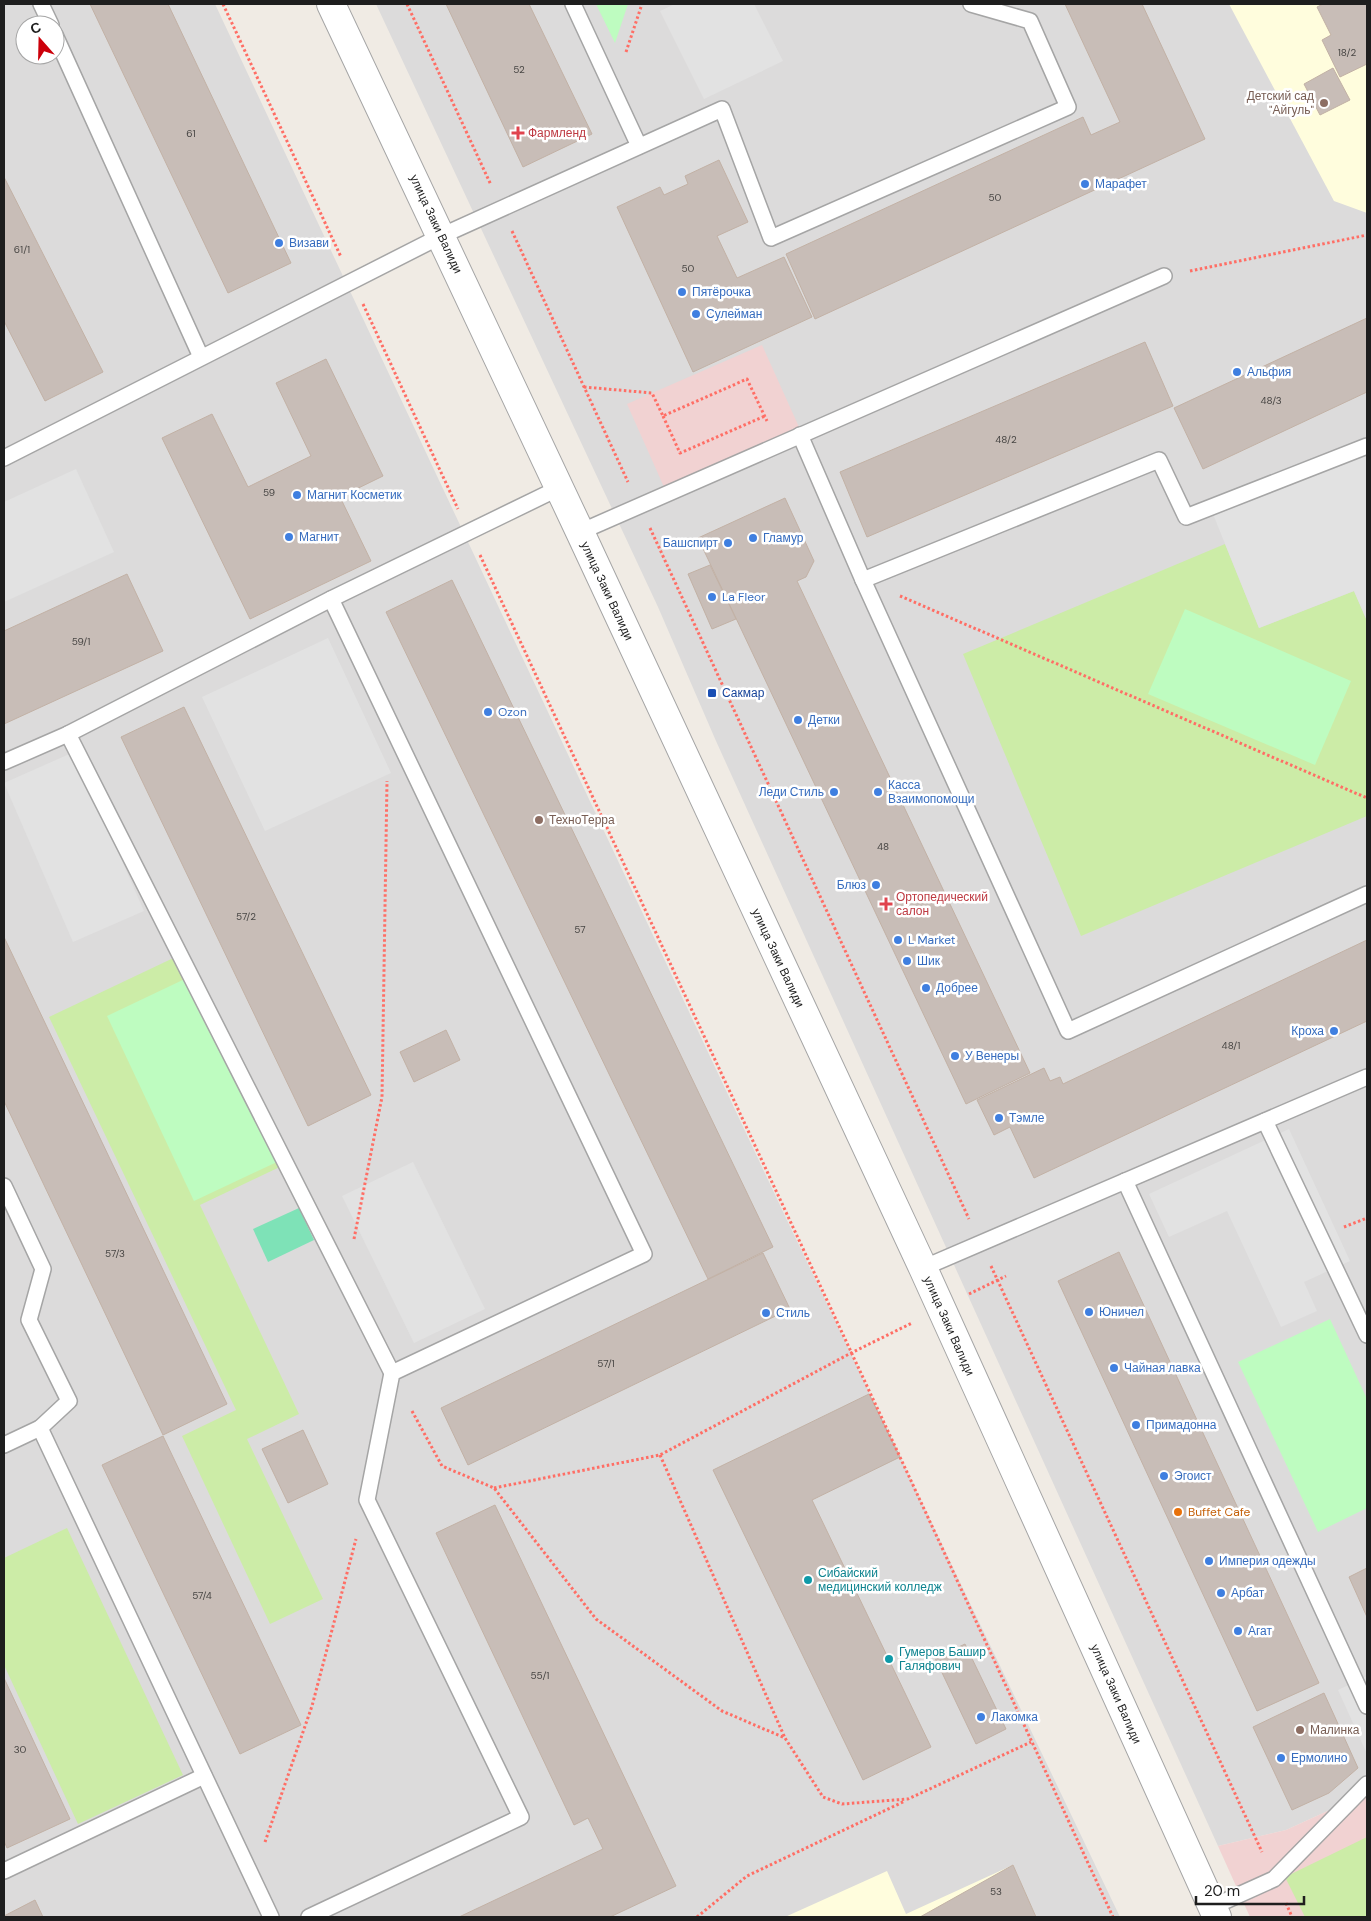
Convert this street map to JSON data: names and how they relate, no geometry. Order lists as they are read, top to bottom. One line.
{"streets":{"street":["улица Заки Валиди"]},"places":{"other":["Детский сад \"Айгуль\"","Марафет","Визави","Пятёрочка","Сулейман","Альфия","Магнит Косметик","Магнит","Гламур","Башспирт","La Fleor","Ozon","Детки","Леди Стиль","Касса Взаимопомощи","ТехноТерра","Блюз","L Market","Шик","Добрее","Кроха","У Венеры","Тэмле","Юничел","Стиль","Чайная лавка","Примадонна","Эгоист","Buffet Cafe","Империя одежды","Сибайский медицинский колледж","Арбат","Агат","Гумеров Башир Галяфович","Лакомка","Малинка","Ермолино"],"health":["Фармленд","Ортопедический салон"],"transit":["Сакмар"]},"house_numbers":["18/2","52","61","50","61/1","50","48/3","48/2","59","59/1","48","57/2","57","48/1","57/3","57/1","57/4","55/1","30","53"],"scale_bar":"20 m","north":"top"}
